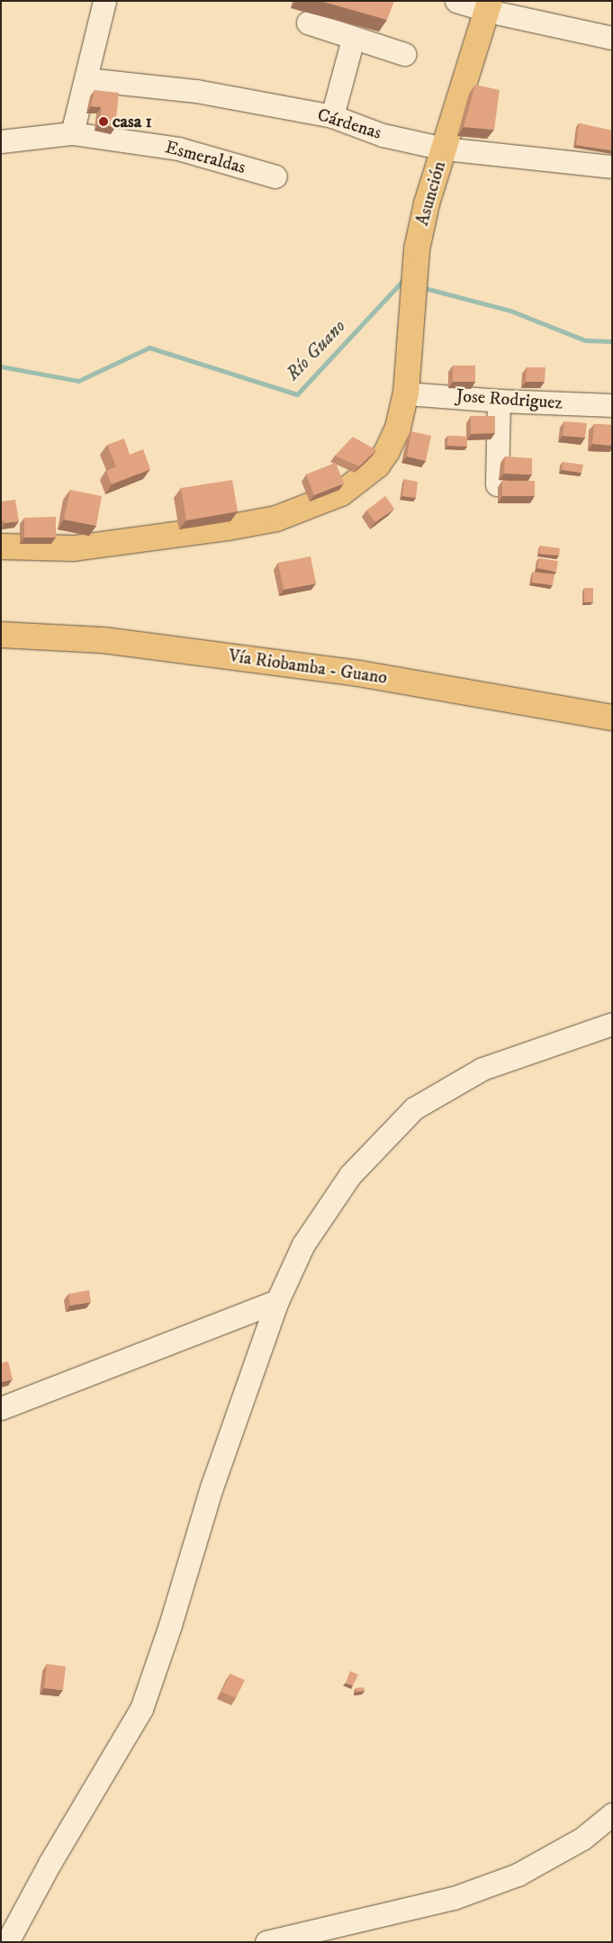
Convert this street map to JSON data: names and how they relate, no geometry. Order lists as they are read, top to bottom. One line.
{"streets":{"main road":["Asunción","Vía Riobamba - Guano"],"street":["Cárdenas","Esmeraldas","Jose Rodriguez"]},"crossings":[["Cárdenas","Asunción"],["Asunción","Jose Rodriguez"]],"water":["Río Guano"],"places":["casa 1"]}
